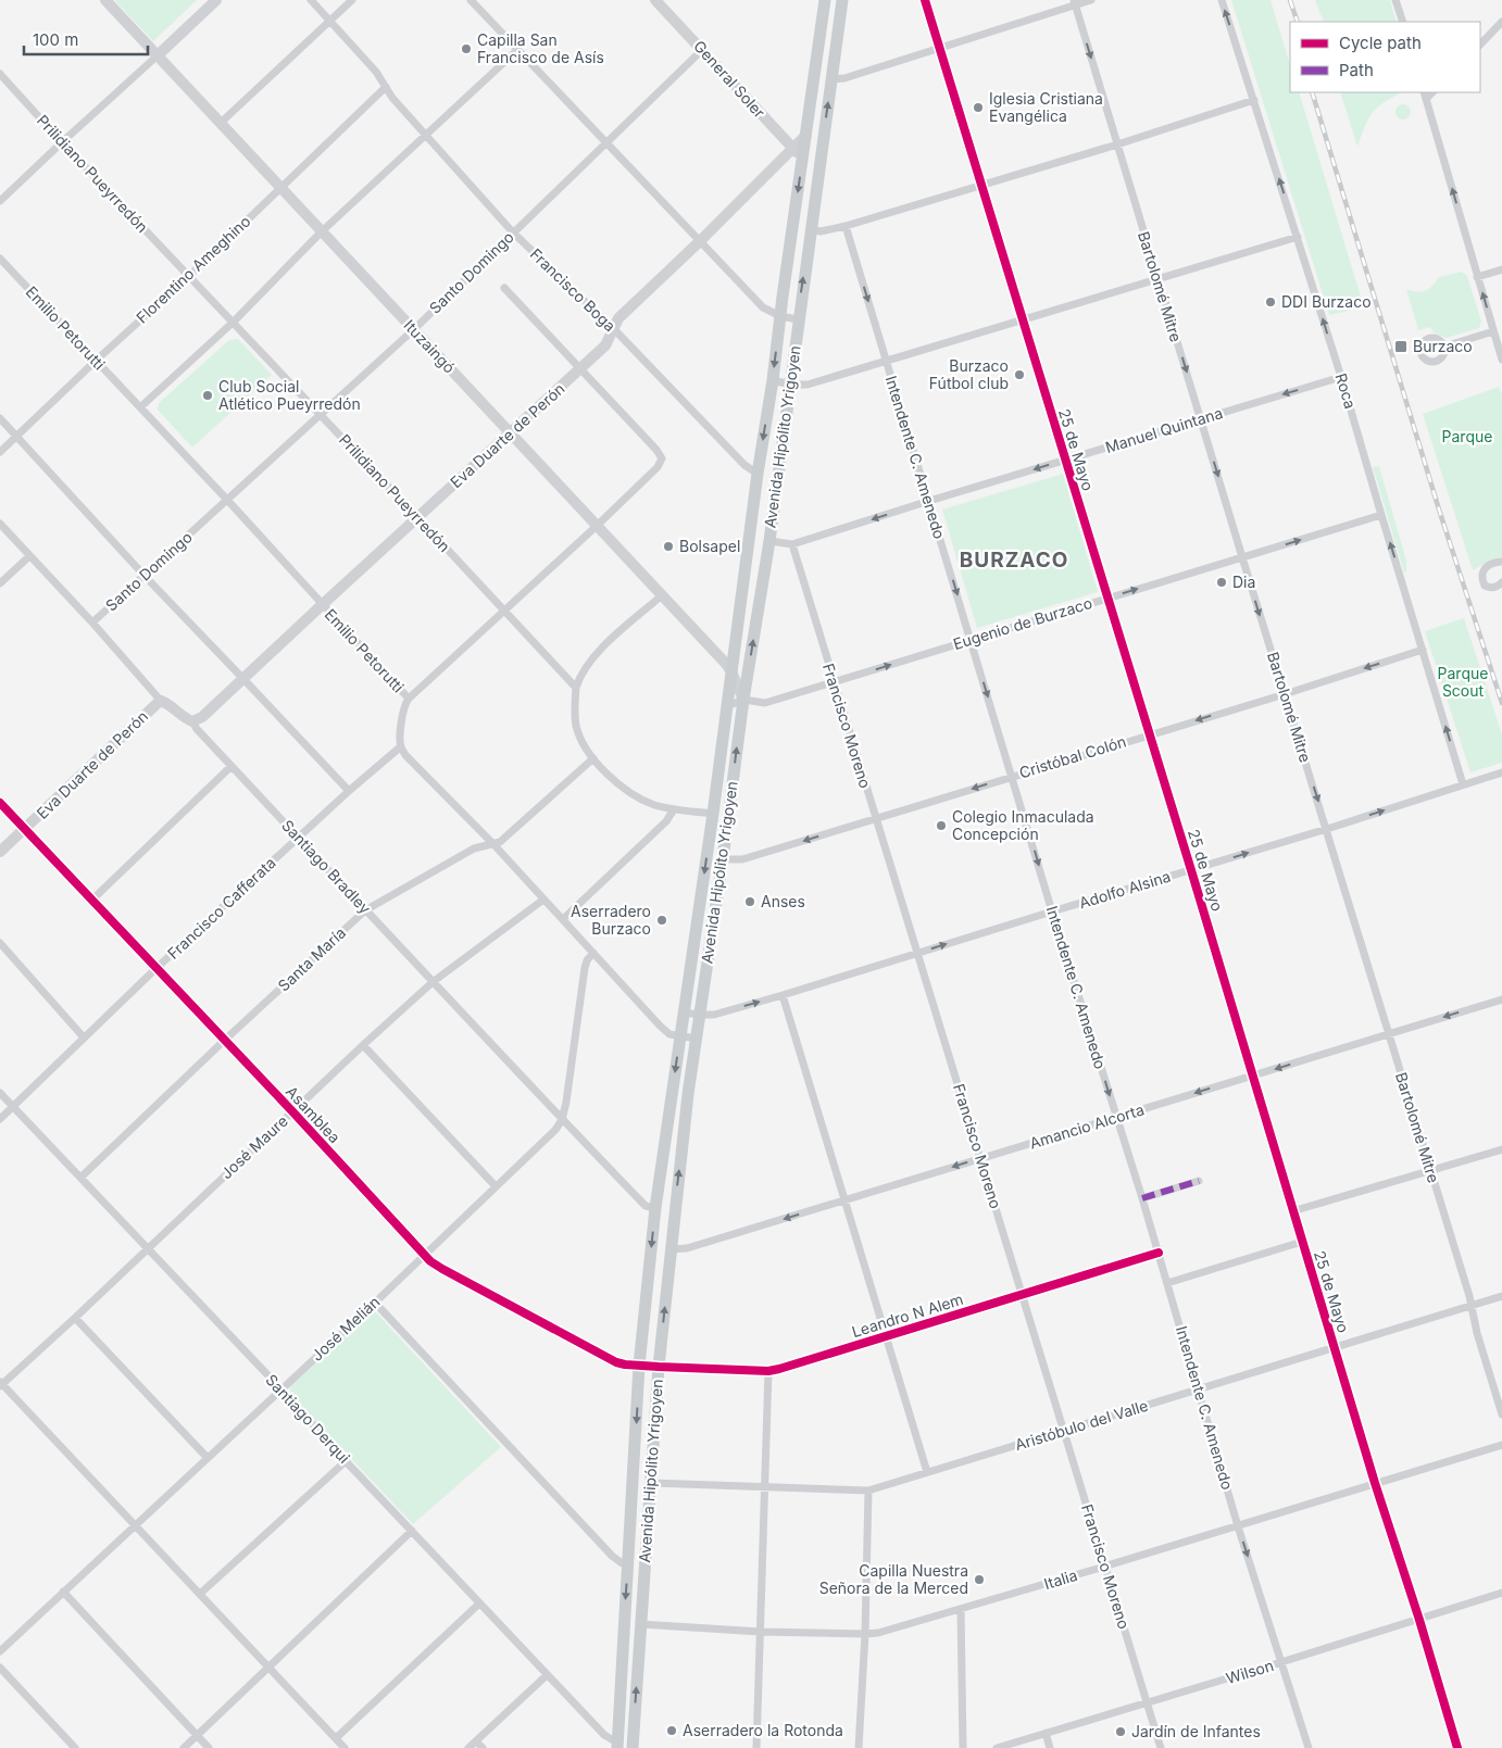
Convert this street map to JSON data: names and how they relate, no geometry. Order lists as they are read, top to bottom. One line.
{"streets":{"main road":["Avenida Hipólito Yrigoyen"],"street":["General Soler","Prilidiano Pueyrredón","Florentino Ameghino","Santo Domingo","Bartolomé Mitre","Francisco Boga","Emilio Petorutti","Ituzaingó","Roca","Manuel Quintana","Eva Duarte de Perón","25 de Mayo","Intendente C. Amenedo","Eugenio de Burzaco","Francisco Moreno","Cristóbal Colón","Santiago Bradley","Adolfo Alsina","Francisco Cafferata","Santa María","Asamblea","Amancio Alcorta","José Maure","Leandro N Alem","José Melián","Santiago Derqui","Aristóbulo del Valle","Italia","Wilson"]},"crossings":[["General Soler","Santo Domingo"],["General Soler","Eva Duarte de Perón"],["General Soler","Avenida Hipólito Yrigoyen"],["Prilidiano Pueyrredón","Florentino Ameghino"],["Prilidiano Pueyrredón","Santo Domingo"],["Prilidiano Pueyrredón","Eva Duarte de Perón"],["Florentino Ameghino","Francisco Boga"],["Florentino Ameghino","Emilio Petorutti"],["Florentino Ameghino","Ituzaingó"],["Santo Domingo","Francisco Boga"],["Santo Domingo","Emilio Petorutti"],["Santo Domingo","Ituzaingó"],["Santo Domingo","Santiago Bradley"],["Bartolomé Mitre","Manuel Quintana"],["Bartolomé Mitre","Eugenio de Burzaco"],["Bartolomé Mitre","Cristóbal Colón"],["Bartolomé Mitre","Adolfo Alsina"],["Bartolomé Mitre","Amancio Alcorta"],["Bartolomé Mitre","Aristóbulo del Valle"],["Francisco Boga","Eva Duarte de Perón"],["Francisco Boga","Avenida Hipólito Yrigoyen"],["Emilio Petorutti","Eva Duarte de Perón"],["Emilio Petorutti","Francisco Cafferata"],["Ituzaingó","Eva Duarte de Perón"],["Ituzaingó","Avenida Hipólito Yrigoyen"],["Ituzaingó","Eugenio de Burzaco"],["Roca","Manuel Quintana"],["Roca","Eugenio de Burzaco"],["Roca","Cristóbal Colón"],["Roca","Adolfo Alsina"],["Manuel Quintana","Avenida Hipólito Yrigoyen"],["Manuel Quintana","25 de Mayo"],["Manuel Quintana","Intendente C. Amenedo"],["Manuel Quintana","Francisco Moreno"],["Eva Duarte de Perón","Avenida Hipólito Yrigoyen"],["Eva Duarte de Perón","Santiago Bradley"],["Eva Duarte de Perón","Asamblea"],["Avenida Hipólito Yrigoyen","Eugenio de Burzaco"],["Avenida Hipólito Yrigoyen","Cristóbal Colón"],["Avenida Hipólito Yrigoyen","Santiago Bradley"],["Avenida Hipólito Yrigoyen","Adolfo Alsina"],["Avenida Hipólito Yrigoyen","Asamblea"],["Avenida Hipólito Yrigoyen","Amancio Alcorta"],["Avenida Hipólito Yrigoyen","Leandro N Alem"],["Avenida Hipólito Yrigoyen","Santiago Derqui"],["Avenida Hipólito Yrigoyen","Aristóbulo del Valle"],["Avenida Hipólito Yrigoyen","Italia"],["25 de Mayo","Eugenio de Burzaco"],["25 de Mayo","Cristóbal Colón"],["25 de Mayo","Adolfo Alsina"],["25 de Mayo","Amancio Alcorta"],["25 de Mayo","Aristóbulo del Valle"],["25 de Mayo","Italia"],["25 de Mayo","Wilson"],["Intendente C. Amenedo","Eugenio de Burzaco"],["Intendente C. Amenedo","Cristóbal Colón"],["Intendente C. Amenedo","Adolfo Alsina"],["Intendente C. Amenedo","Amancio Alcorta"],["Intendente C. Amenedo","Leandro N Alem"],["Intendente C. Amenedo","Aristóbulo del Valle"],["Intendente C. Amenedo","Italia"],["Intendente C. Amenedo","Wilson"],["Eugenio de Burzaco","Francisco Moreno"],["Francisco Moreno","Cristóbal Colón"],["Francisco Moreno","Adolfo Alsina"],["Francisco Moreno","Amancio Alcorta"],["Francisco Moreno","Leandro N Alem"],["Francisco Moreno","Aristóbulo del Valle"],["Francisco Moreno","Italia"],["Francisco Moreno","Wilson"],["Santiago Bradley","Francisco Cafferata"],["Santiago Bradley","Santa María"],["Santiago Bradley","José Maure"],["Santiago Bradley","José Melián"],["Francisco Cafferata","Asamblea"],["Francisco Cafferata","Santiago Derqui"],["Santa María","Asamblea"],["Santa María","Santiago Derqui"],["Asamblea","José Maure"],["Asamblea","Leandro N Alem"],["Asamblea","José Melián"],["José Maure","Santiago Derqui"],["José Melián","Santiago Derqui"]],"one_way":["Bartolomé Mitre","Roca","Manuel Quintana","Intendente C. Amenedo","Eugenio de Burzaco","Cristóbal Colón","Adolfo Alsina","Amancio Alcorta"],"districts":["BURZACO"],"parks":["Parque","Parque Scout"],"places":{"other":["Capilla San Francisco de Asís","Iglesia Cristiana Evangélica","DDI Burzaco","Burzaco Fútbol club","Club Social Atlético Pueyrredón","Bolsapel","Dia","Colegio Inmaculada Concepción","Anses","Aserradero Burzaco","Capilla Nuestra Señora de la Merced","Aserradero la Rotonda","Jardín de Infantes"],"transit":["Burzaco"]},"legend":["Cycle path","Path"],"scale_bar":"100 m"}
